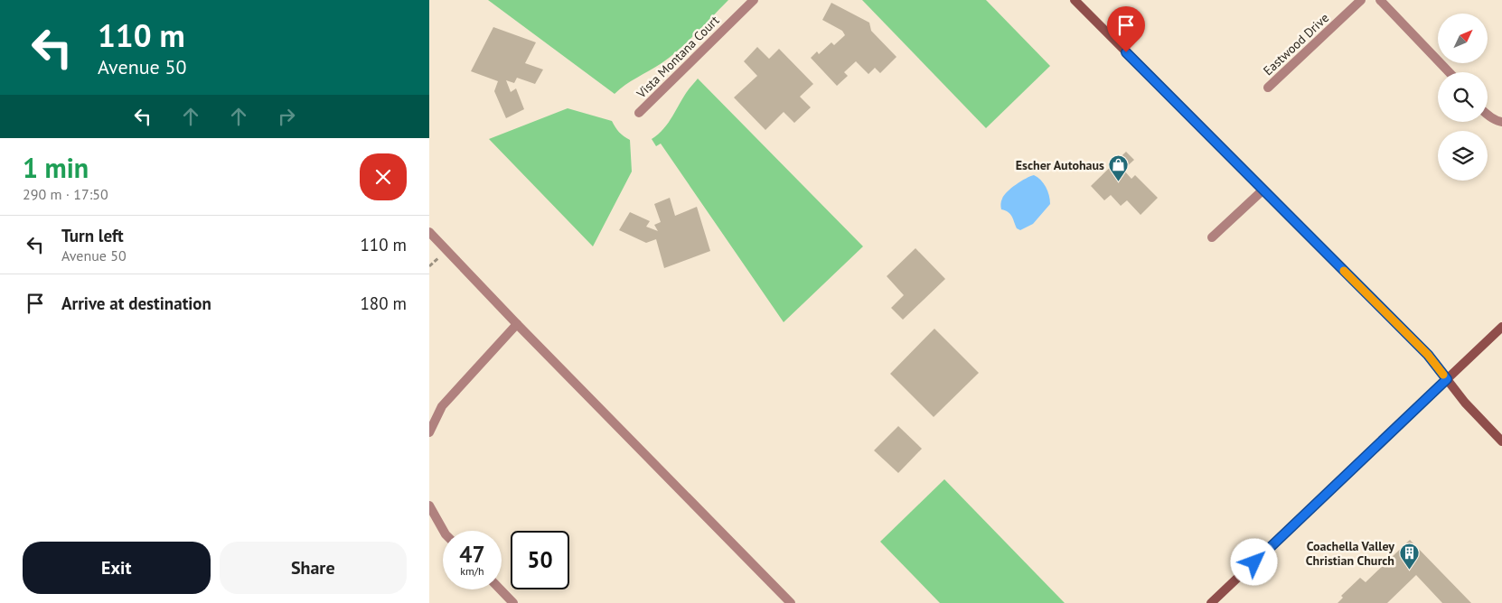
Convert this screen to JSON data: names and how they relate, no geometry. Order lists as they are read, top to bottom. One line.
{"streets":{"street":["Eastwood Drive","Vista Montana Court"]},"places":{"shop":["Escher Autohaus"],"building":["Coachella Valley Christian Church"]},"north":"top right","page":{"turn":["110 m","Avenue 50"],"heading":["1 min","290 m · 17:50"],"list":[{"name":"Turn left","note":"Avenue 50","value":"110 m"},{"name":"Arrive at destination","value":"180 m"}],"speed":"47 km/h","limit":"50","buttons":["Exit","Share"]}}
